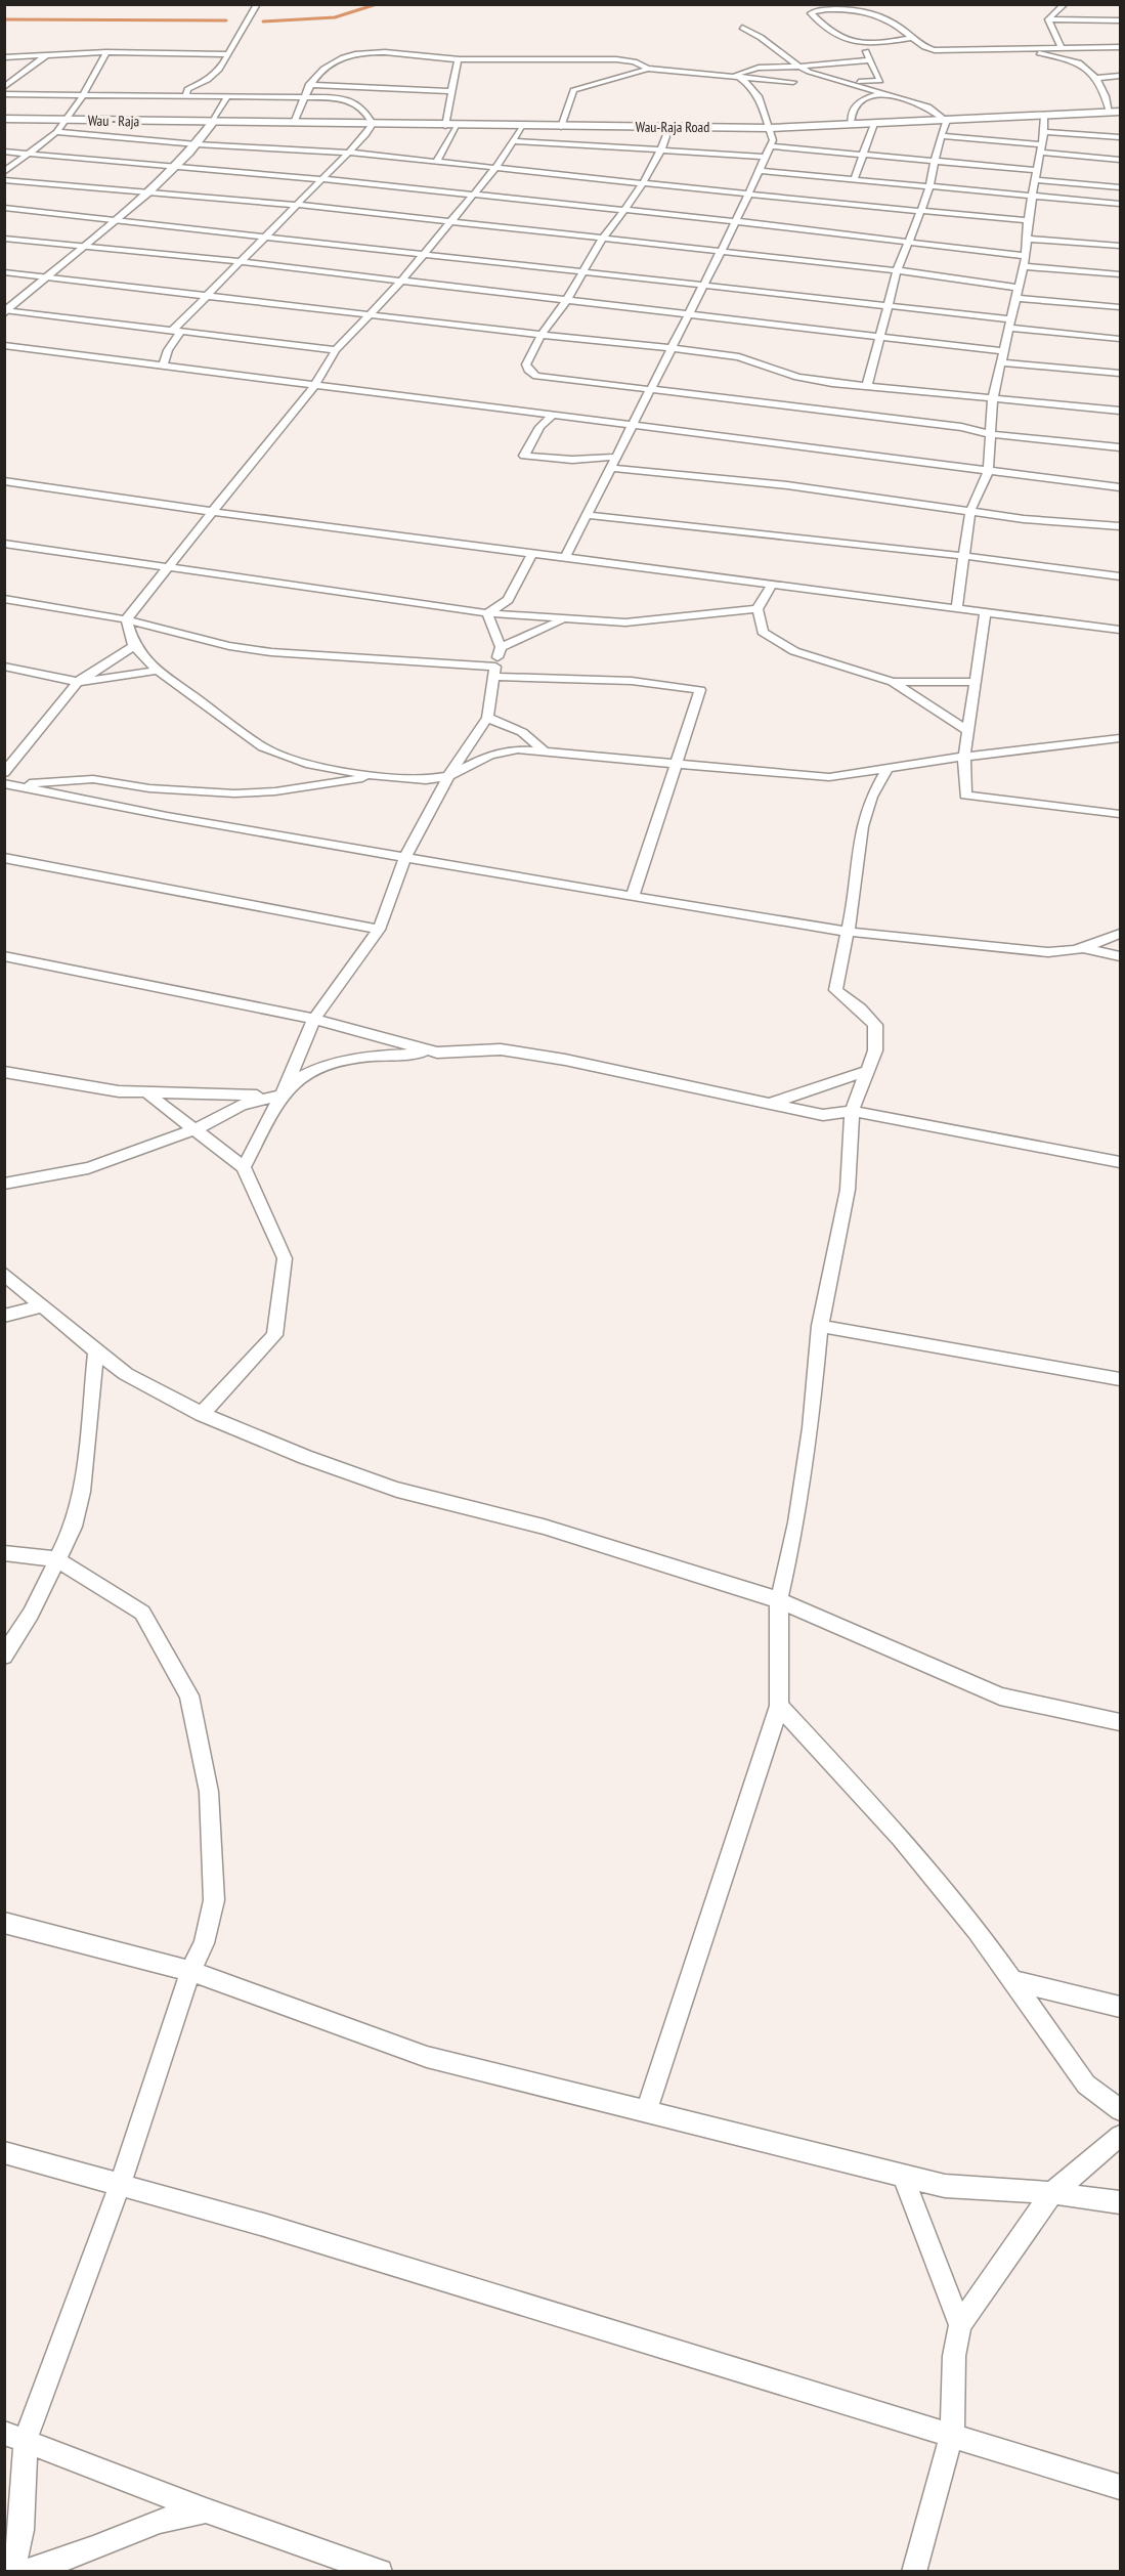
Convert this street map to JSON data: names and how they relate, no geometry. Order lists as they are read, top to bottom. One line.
{"streets":{"main road":["Wau - Raja","Wau-Raja Road"]},"crossings":[["Wau - Raja","Wau-Raja Road"]]}
